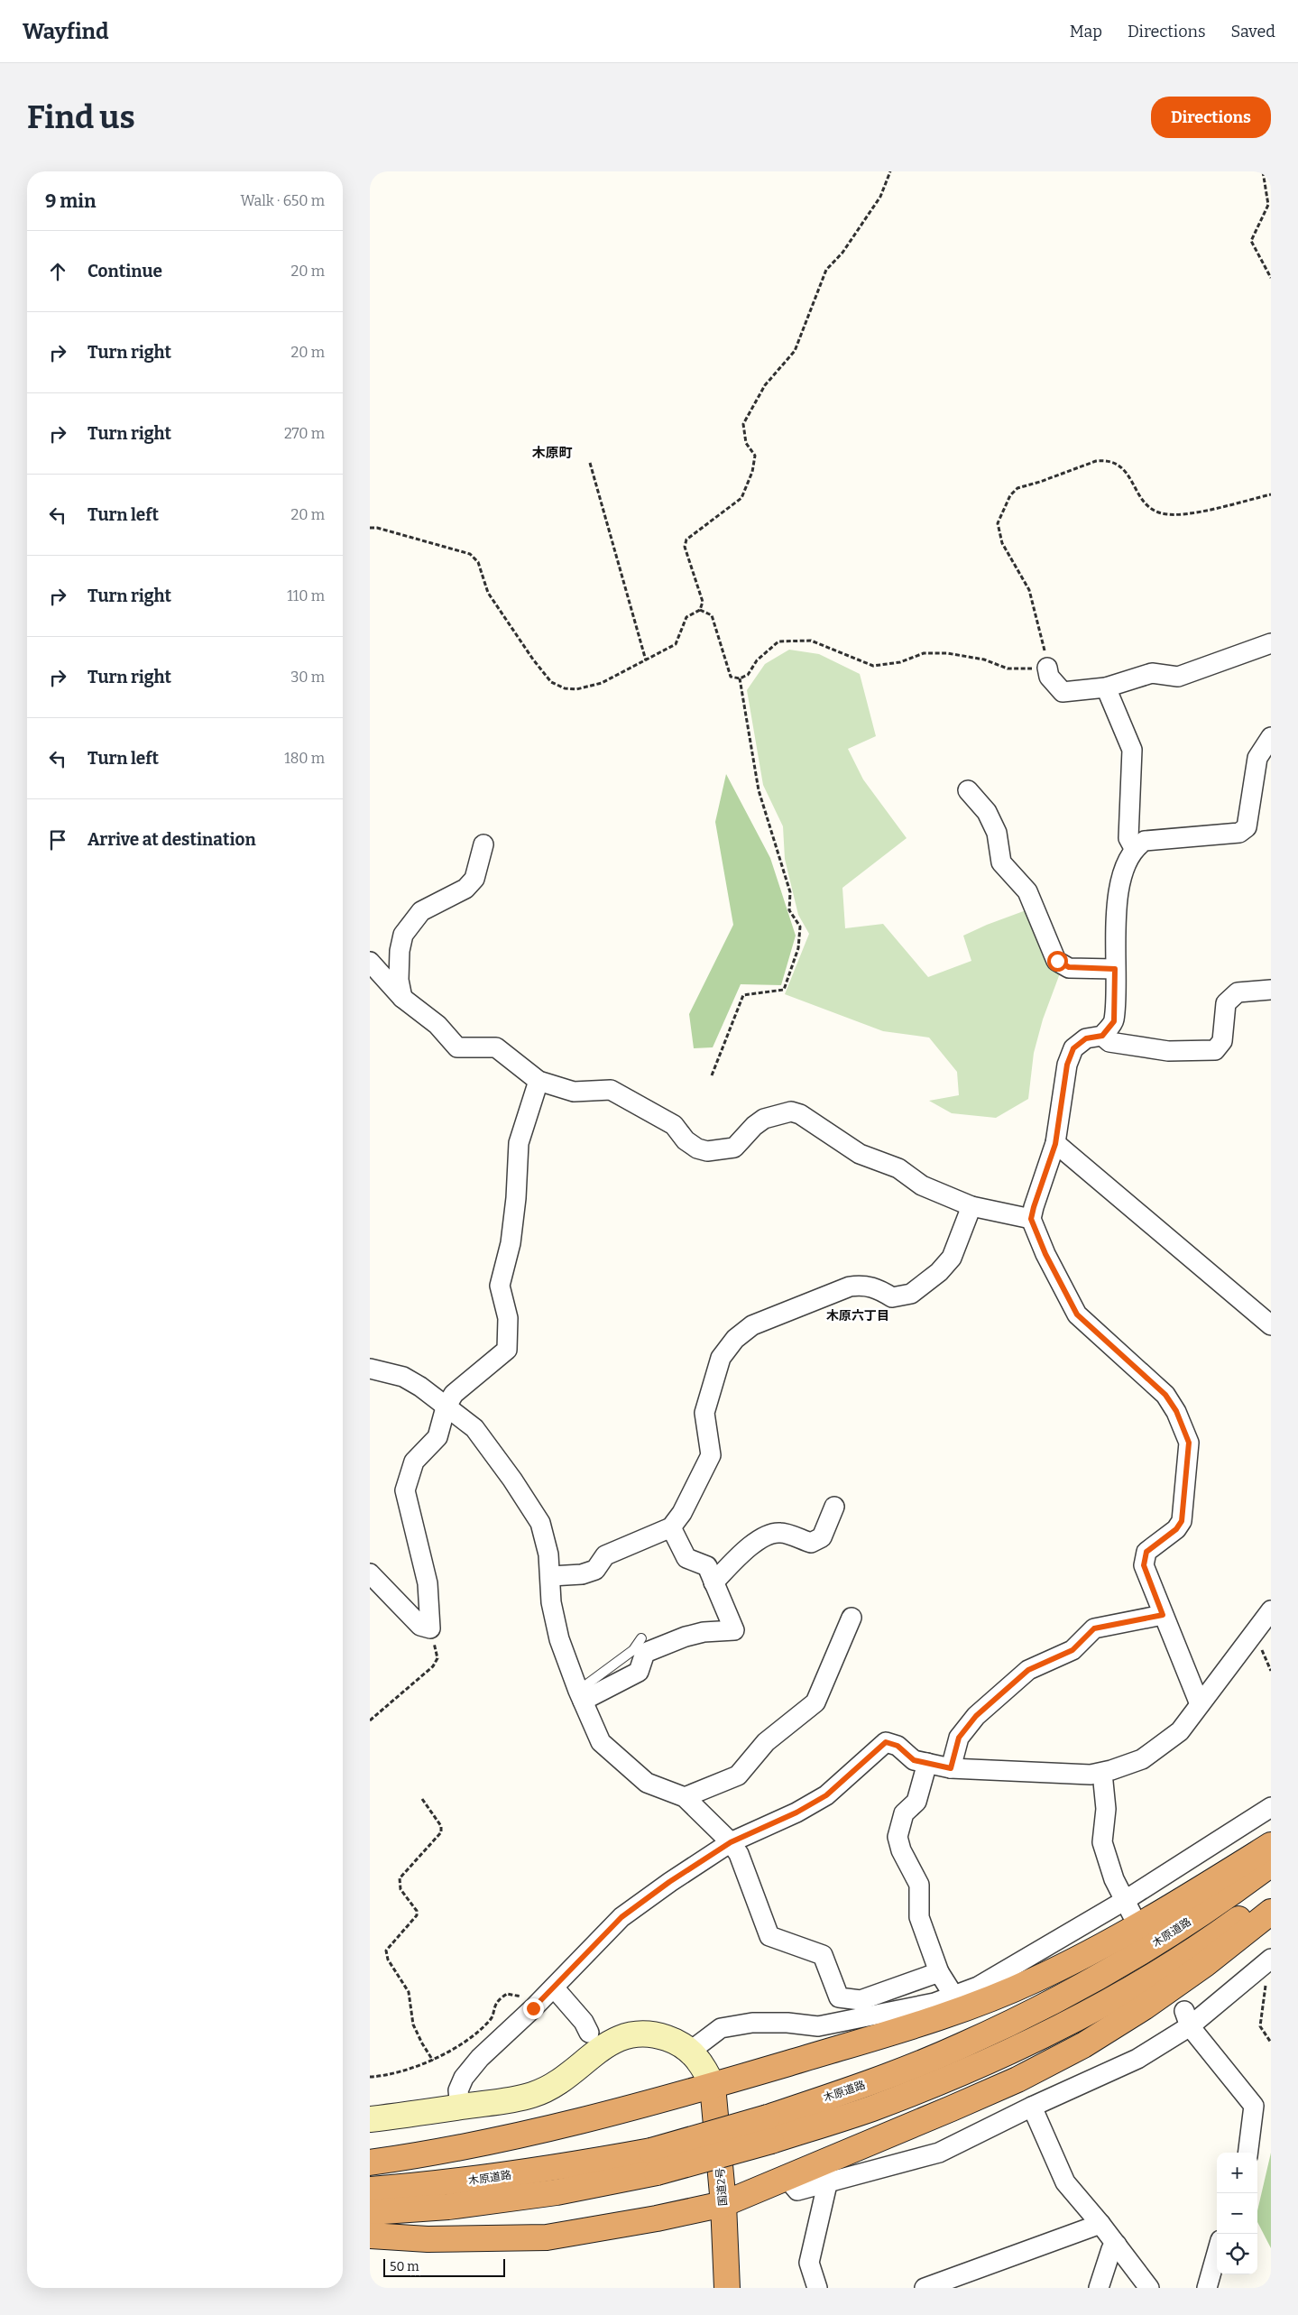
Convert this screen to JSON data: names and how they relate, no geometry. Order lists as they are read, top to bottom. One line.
{"streets":{"highway":["木原道路","国道2号"]},"districts":["木原町","木原六丁目"],"scale_bar":"50 m","page":{"header":"Wayfind","nav":["Map","Directions","Saved"],"buttons":"Directions","title":"Find us","heading":["9 min","Walk · 650 m"],"list":[["Continue","20 m"],["Turn right","20 m"],["Turn right","270 m"],["Turn left","20 m"],["Turn right","110 m"],["Turn right","30 m"],["Turn left","180 m"],"Arrive at destination"],"map_buttons":["+","−"],"scale":"50 m"}}
